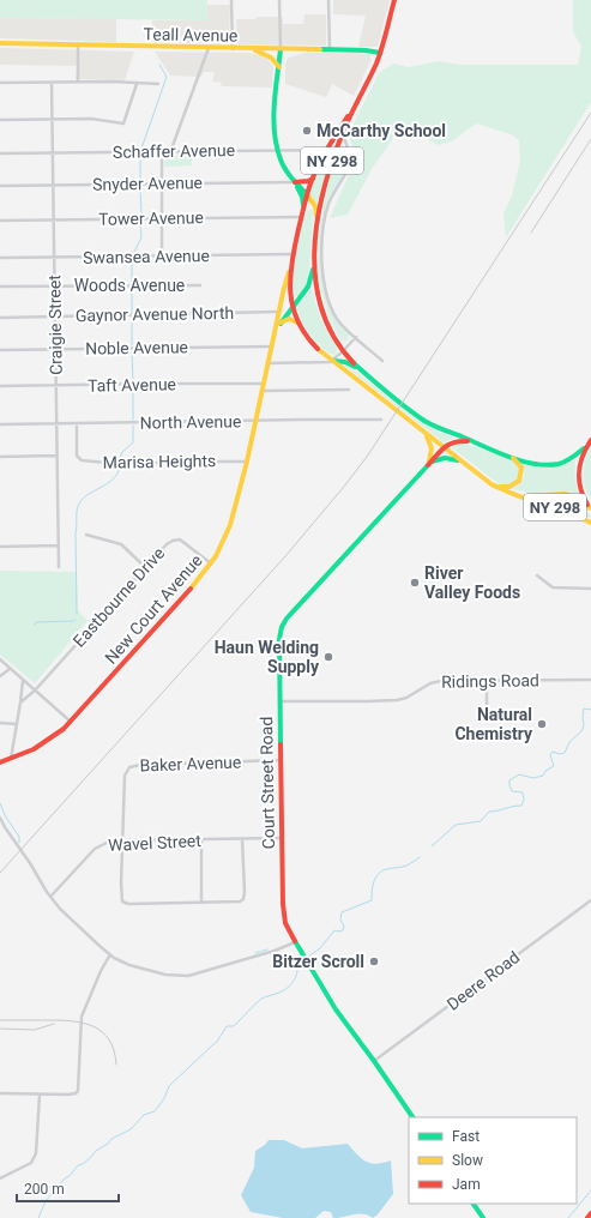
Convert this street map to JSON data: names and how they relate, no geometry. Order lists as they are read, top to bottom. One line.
{"streets":{"main road":["Teall Avenue","NY 298","New Court Avenue","Court Street Road"],"street":["Schaffer Avenue","Snyder Avenue","Tower Avenue","Swansea Avenue","Woods Avenue","Gaynor Avenue North","Craigie Street","Noble Avenue","Taft Avenue","North Avenue","Marisa Heights","Eastbourne Drive","Ridings Road","Baker Avenue","Wavel Street","Deere Road"]},"crossings":[["Teall Avenue","NY 298"],["Schaffer Avenue","NY 298"],["Schaffer Avenue","Craigie Street"],["NY 298","Tower Avenue"],["NY 298","Swansea Avenue"],["NY 298","New Court Avenue"],["NY 298","Court Street Road"],["Snyder Avenue","Craigie Street"],["Tower Avenue","Craigie Street"],["Swansea Avenue","Craigie Street"],["Woods Avenue","Craigie Street"],["Gaynor Avenue North","Craigie Street"],["Gaynor Avenue North","New Court Avenue"],["Craigie Street","Noble Avenue"],["Craigie Street","Taft Avenue"],["Craigie Street","North Avenue"],["Noble Avenue","New Court Avenue"],["Taft Avenue","New Court Avenue"],["North Avenue","Marisa Heights"],["North Avenue","New Court Avenue"],["Marisa Heights","New Court Avenue"],["Eastbourne Drive","New Court Avenue"],["Ridings Road","Court Street Road"],["Baker Avenue","Court Street Road"],["Baker Avenue","Wavel Street"],["Court Street Road","Wavel Street"],["Court Street Road","Deere Road"]],"places":["McCarthy School","River Valley Foods","Haun Welding Supply","Natural Chemistry","Bitzer Scroll"],"legend":["Fast","Slow","Jam"],"scale_bar":"200 m"}
